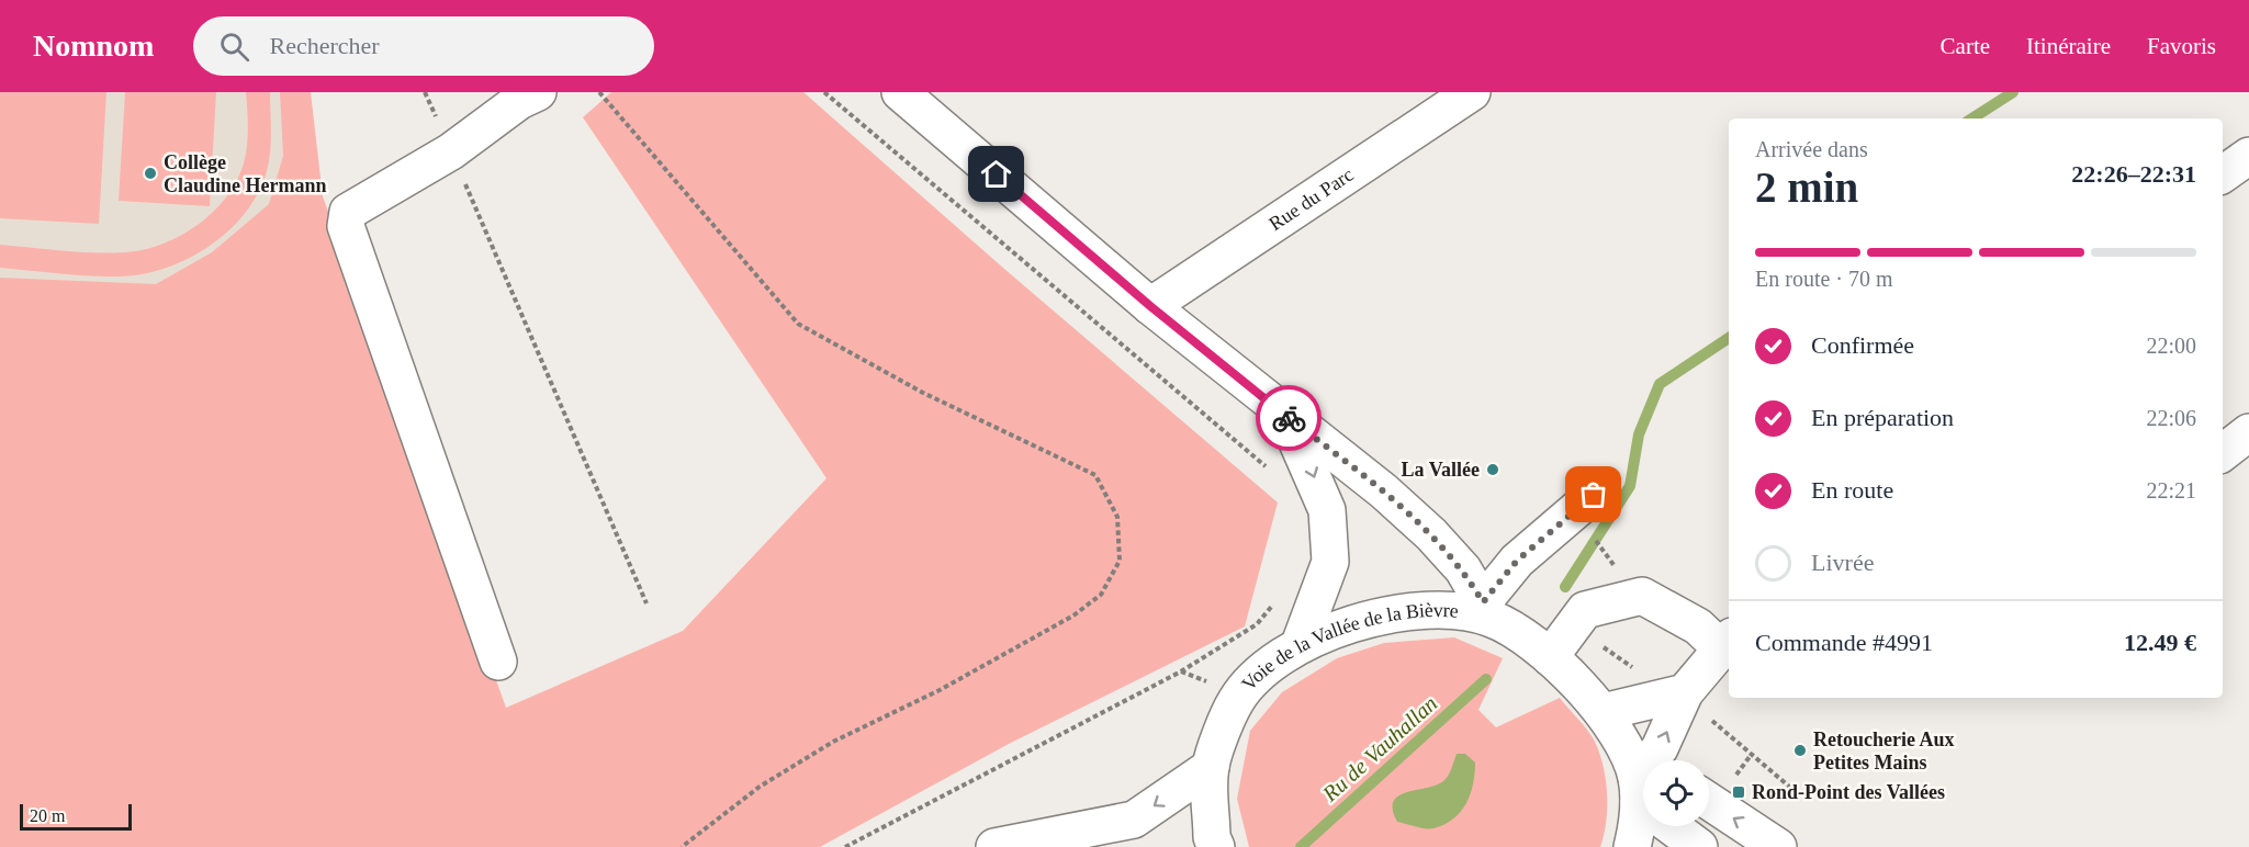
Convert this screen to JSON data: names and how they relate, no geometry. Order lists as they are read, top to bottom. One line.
{"streets":{"main road":["Rue du Parc","Voie de la Vallée de la Bièvre"]},"water":["Ru de Vauhallan"],"places":{"other":["Collège Claudine Hermann","La Vallée","Retoucherie Aux Petites Mains"],"transit":["Rond-Point des Vallées"]},"scale_bar":"20 m","page":{"header":"Nomnom","search":"Rechercher","nav":["Carte","Itinéraire","Favoris"],"heading":["2 min","Arrivée dans","22:26–22:31"],"panel":["Commande #4991","12.49 €"],"bar":"En route · 70 m","list":[["Confirmée","22:00"],["En préparation","22:06"],["En route","22:21"],"Livrée"],"scale":"20 m"}}
